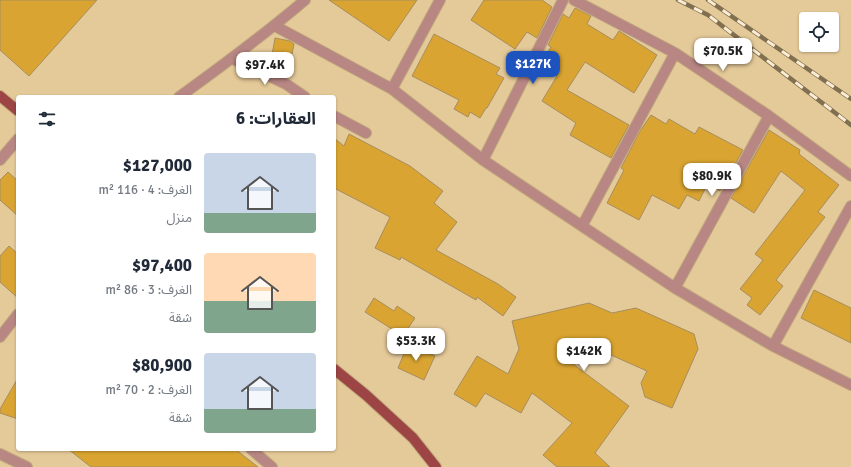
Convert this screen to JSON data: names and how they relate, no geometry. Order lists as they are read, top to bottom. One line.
{"page":{"price":["$70.5K","$127K","$97.4K","$80.9K","$53.3K","$142K"],"heading":"العقارات: 6","list":[{"name":"$127,000","note":"الغرف: 4 · 116 m² · منزل"},{"name":"$97,400","note":"الغرف: 3 · 86 m² · شقة"},{"name":"$80,900","note":"الغرف: 2 · 70 m² · شقة"}]}}
